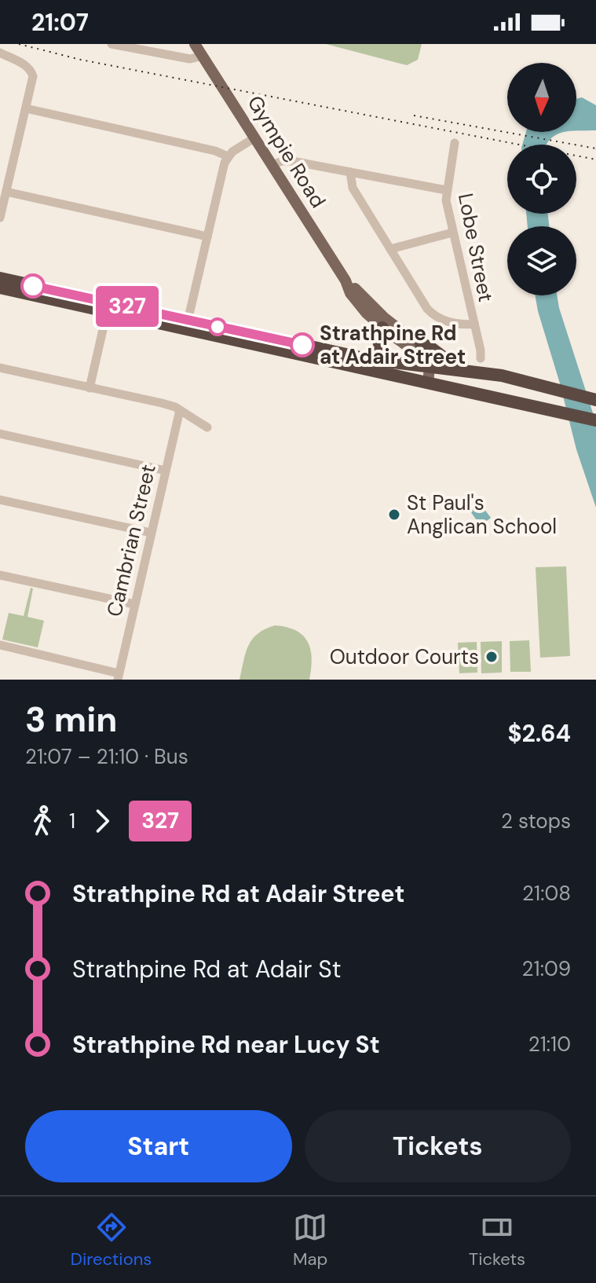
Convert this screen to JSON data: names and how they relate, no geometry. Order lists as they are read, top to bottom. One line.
{"streets":{"main road":["Gympie Road"],"street":["Lobe Street","Cambrian Street"]},"places":["Strathpine Rd at Adair Street","St Paul's Anglican School","Outdoor Courts"],"lines":["bus line 327"],"north":"bottom","page":{"status":"21:07","on_map":"327","heading":["3 min","21:07 – 21:10 · Bus","$2.64"],"legs":["1","327","2 stops"],"list":[{"name":"Strathpine Rd at Adair Street","value":"21:08"},{"name":"Strathpine Rd at Adair St","value":"21:09"},{"name":"Strathpine Rd near Lucy St","value":"21:10"}],"buttons":["Start","Tickets"],"tabs":["Directions","Map","Tickets"]}}
